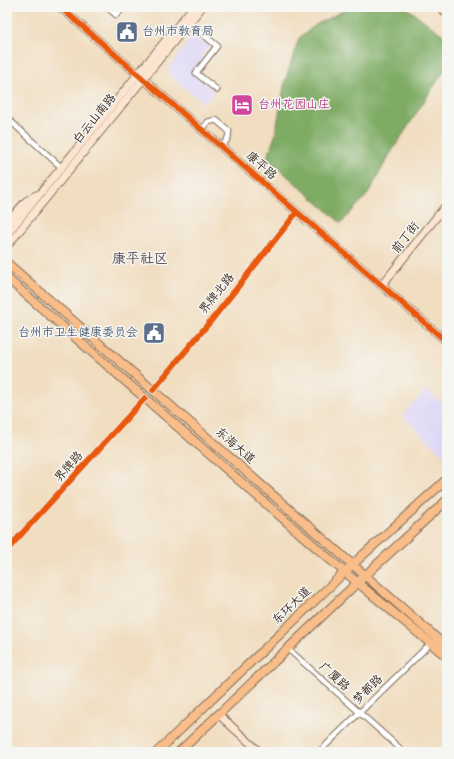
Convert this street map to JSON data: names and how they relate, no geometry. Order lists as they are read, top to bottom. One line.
{"streets":{"main road":["东海大道","东环大道"],"street":["白云山南路","康平路","前丁街","界牌北路","界牌路","广厦路","梦都路"]},"crossings":[["白云山南路","康平路"],["康平路","前丁街"],["康平路","界牌北路"],["界牌北路","东海大道"],["东海大道","界牌路"],["东海大道","东环大道"],["东海大道","梦都路"],["广厦路","梦都路"]],"districts":["康平社区"],"places":{"public building":["台州市教育局","台州市卫生健康委员会"],"hotel":["台州花园山庄"]}}
